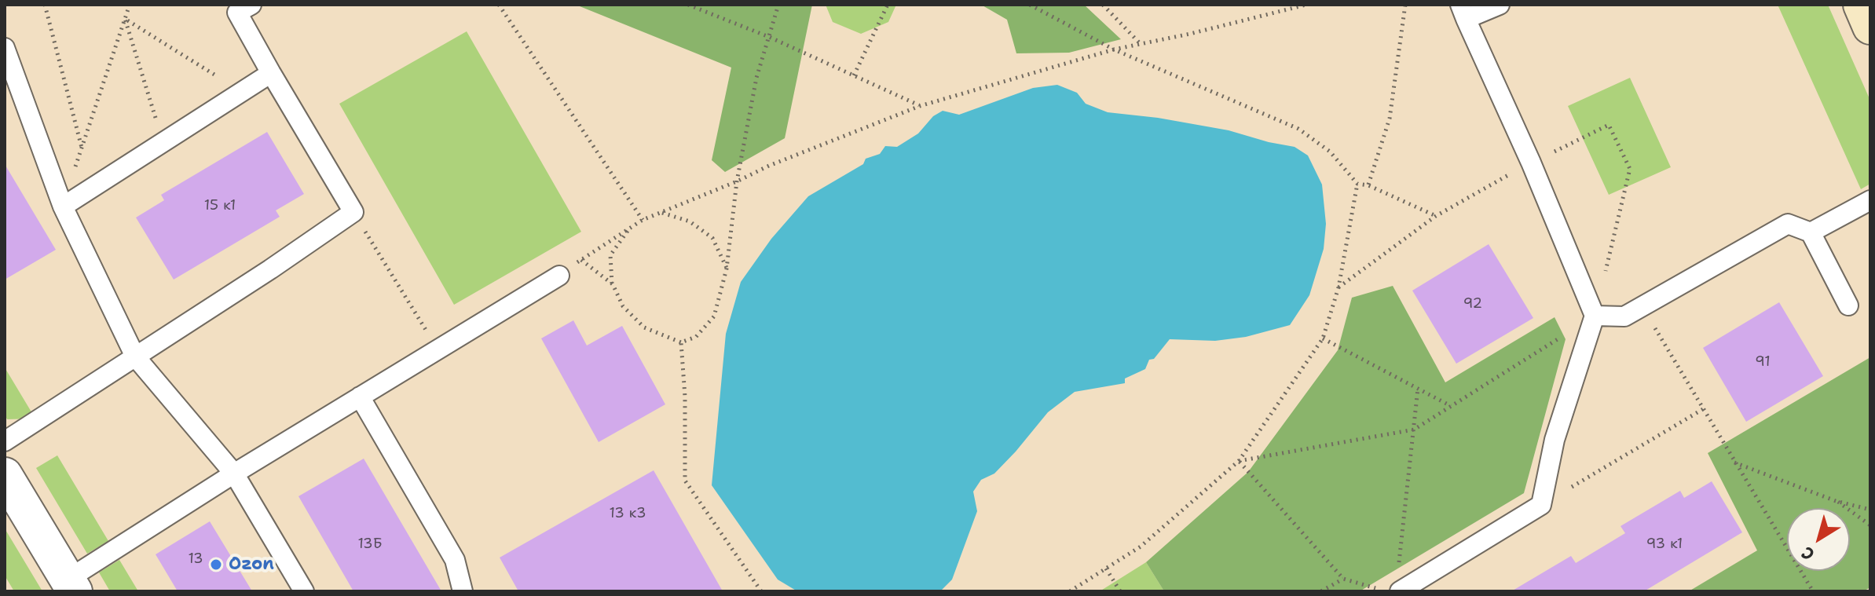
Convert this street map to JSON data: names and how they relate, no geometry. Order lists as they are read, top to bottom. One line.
{"places":["Ozon"],"house_numbers":["15 к1","92","91","13 к3","13Б","93 к1","13"],"north":"bottom left"}
